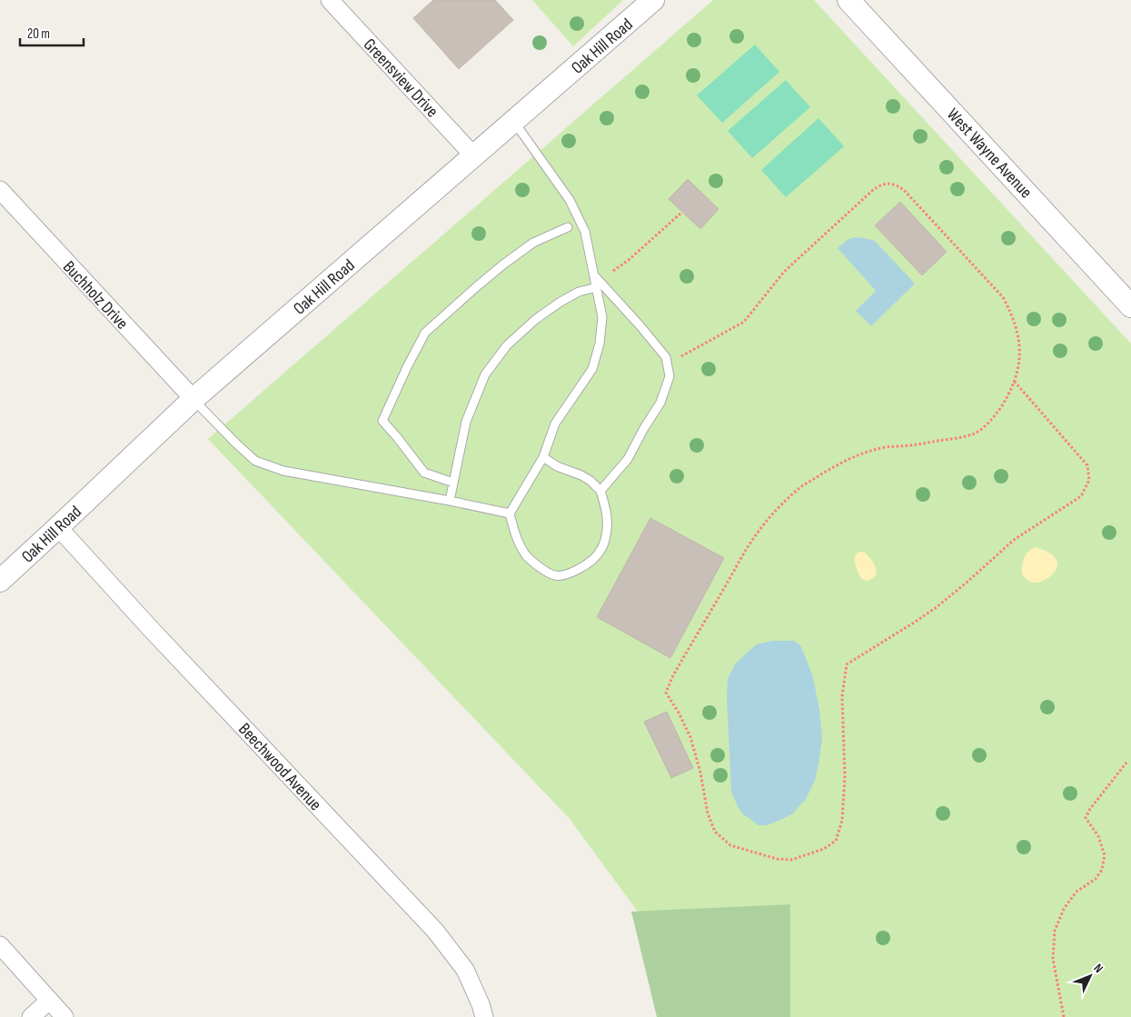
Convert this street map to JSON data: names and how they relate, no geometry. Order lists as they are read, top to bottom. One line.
{"streets":{"street":["Oak Hill Road","Greensview Drive","West Wayne Avenue","Buchholz Drive","Beechwood Avenue"]},"crossings":[["Oak Hill Road","Greensview Drive"],["Oak Hill Road","Buchholz Drive"],["Oak Hill Road","Beechwood Avenue"]],"scale_bar":"20 m","north":"top right"}
